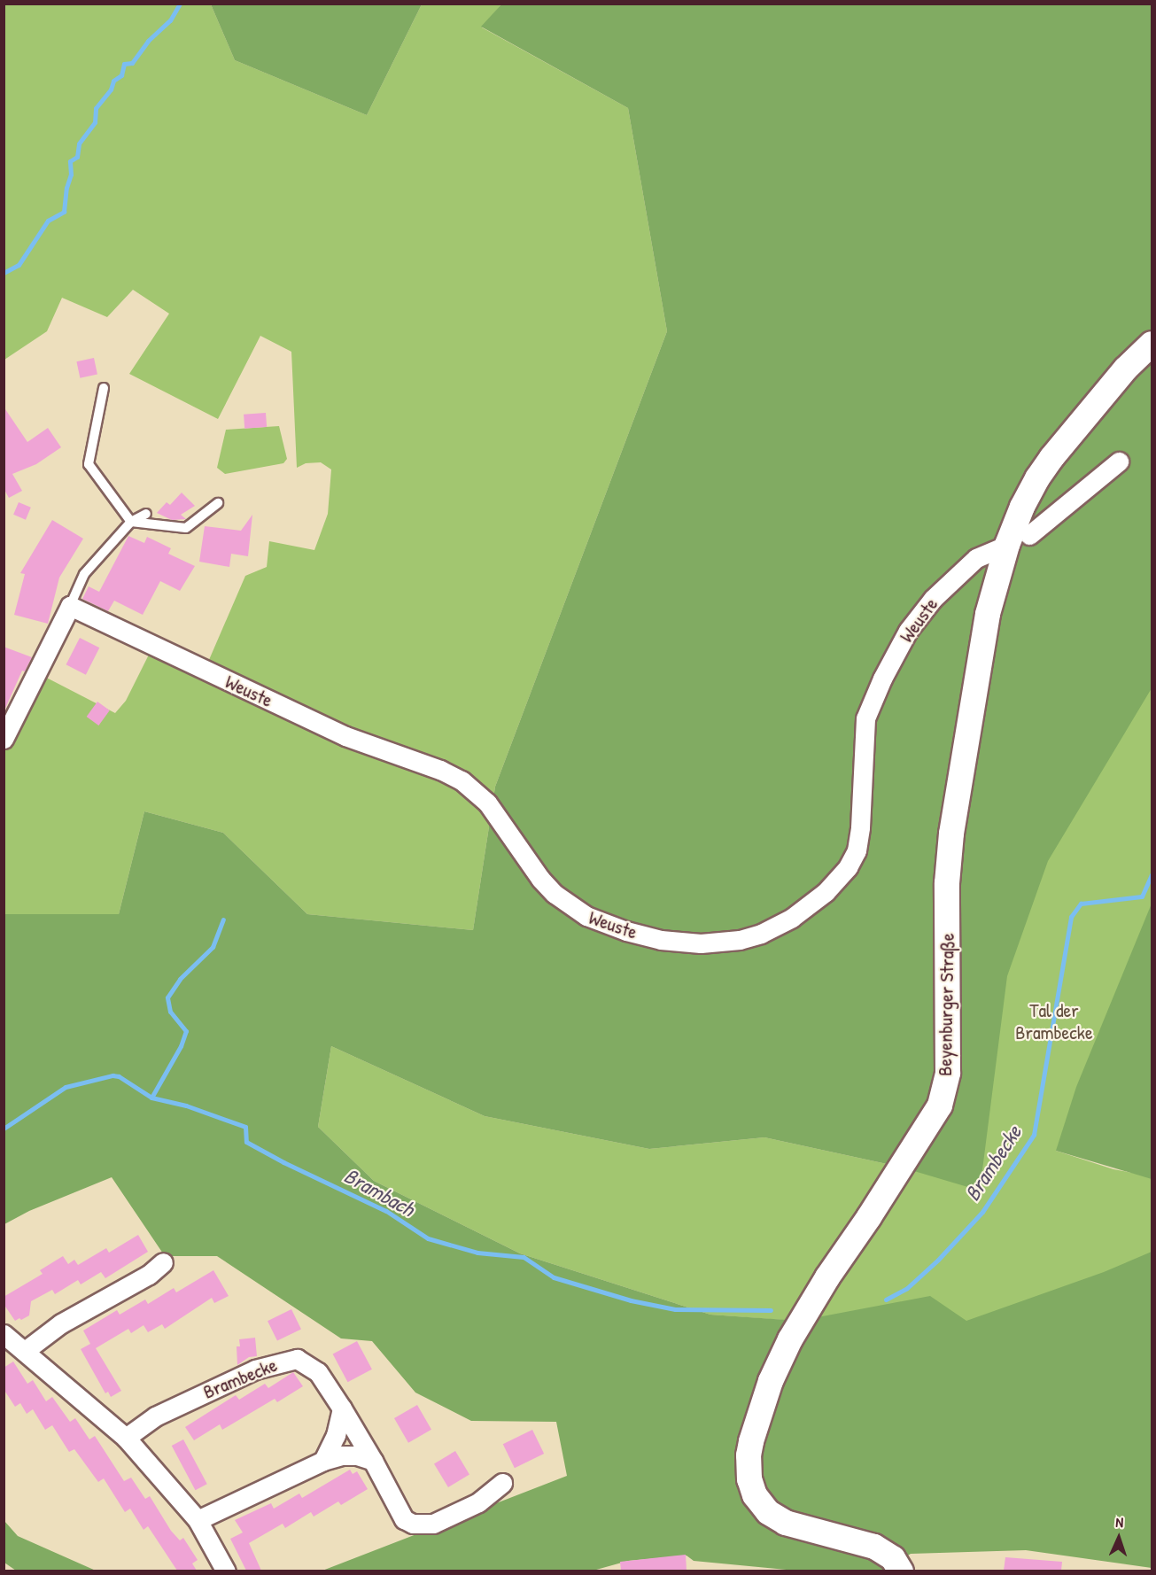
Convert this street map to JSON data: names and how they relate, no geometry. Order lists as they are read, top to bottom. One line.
{"streets":{"main road":["Beyenburger Straße"],"street":["Weuste","Brambecke"]},"crossings":[["Weuste","Beyenburger Straße"]],"water":["Brambecke","Brambach"],"parks":["Tal der Brambecke"],"north":"top"}
